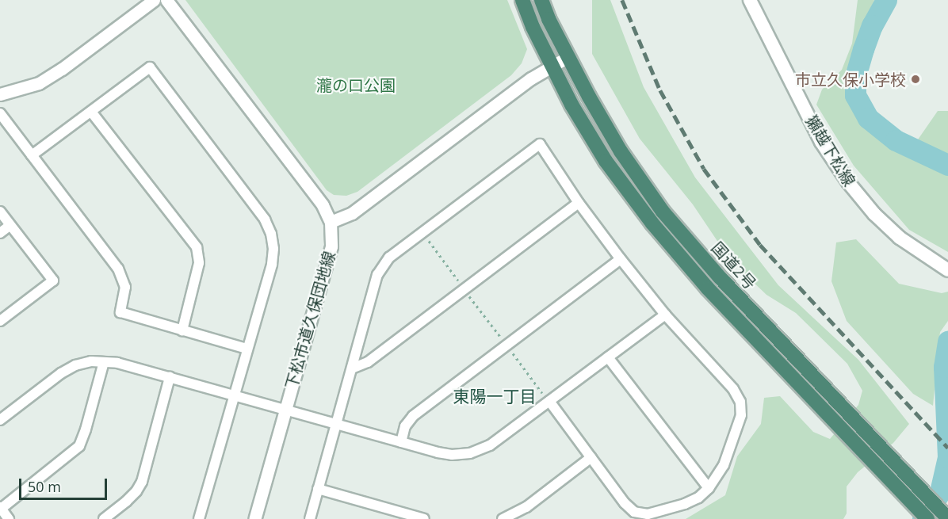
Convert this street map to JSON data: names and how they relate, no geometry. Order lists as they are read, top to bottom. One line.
{"streets":{"highway":["国道2号"],"main road":["獺越下松線"],"street":["下松市道久保団地線"]},"districts":["東陽一丁目"],"parks":["瀧の口公園"],"places":["市立久保小学校"],"scale_bar":"50 m"}
